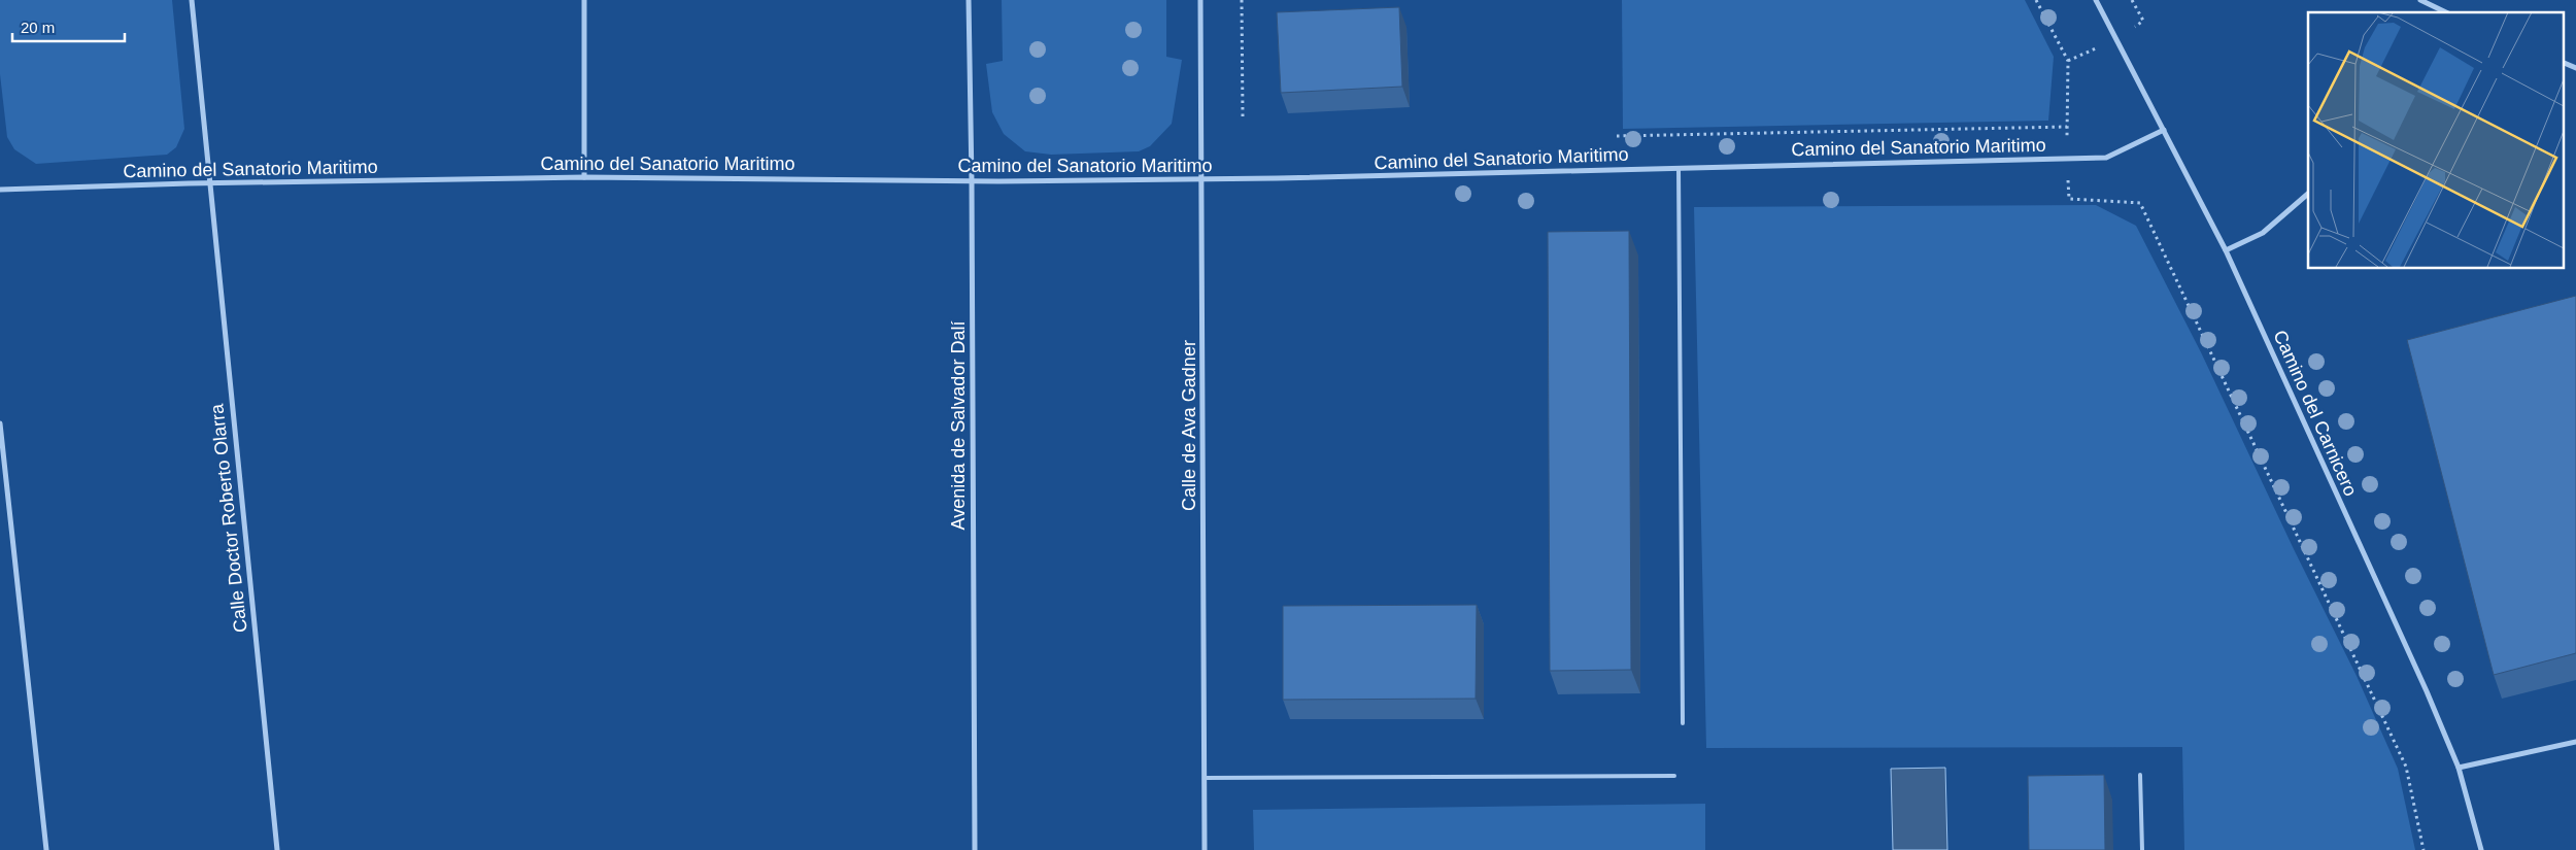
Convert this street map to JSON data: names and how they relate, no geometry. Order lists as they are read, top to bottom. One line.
{"streets":{"street":["Camino del Sanatorio Maritimo","Camino del Carnicero","Avenida de Salvador Dalí","Calle de Ava Gadner","Calle Doctor Roberto Olarra"]},"crossings":[["Camino del Sanatorio Maritimo","Camino del Carnicero"],["Camino del Sanatorio Maritimo","Avenida de Salvador Dalí"],["Camino del Sanatorio Maritimo","Calle de Ava Gadner"],["Camino del Sanatorio Maritimo","Calle Doctor Roberto Olarra"]],"scale_bar":"20 m"}
